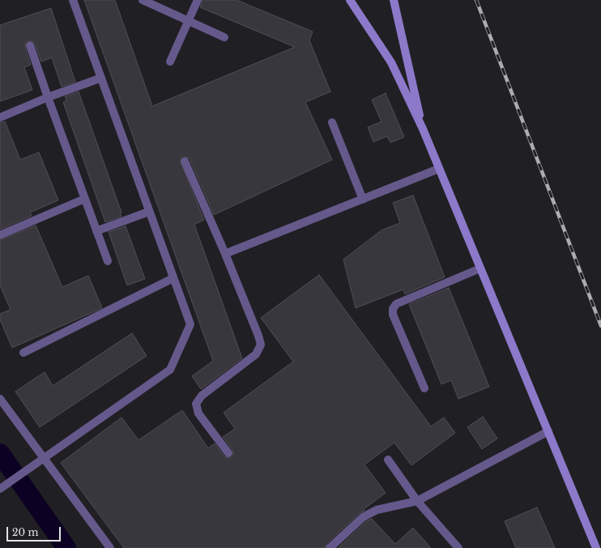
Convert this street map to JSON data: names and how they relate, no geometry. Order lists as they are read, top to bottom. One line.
{"scale_bar":"20 m"}
